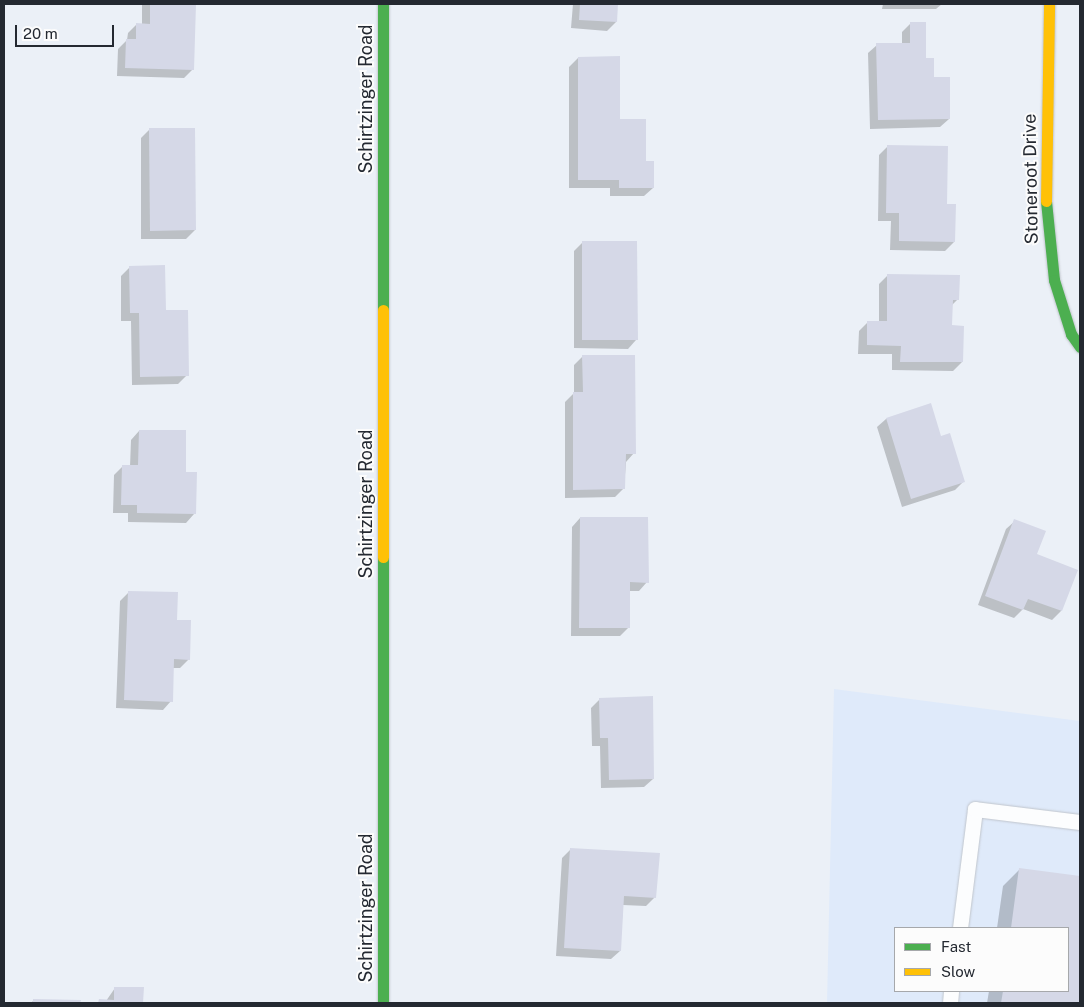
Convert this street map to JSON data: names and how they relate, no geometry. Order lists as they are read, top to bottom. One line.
{"streets":{"street":["Schirtzinger Road","Stoneroot Drive"]},"legend":["Fast","Slow"],"scale_bar":"20 m"}
